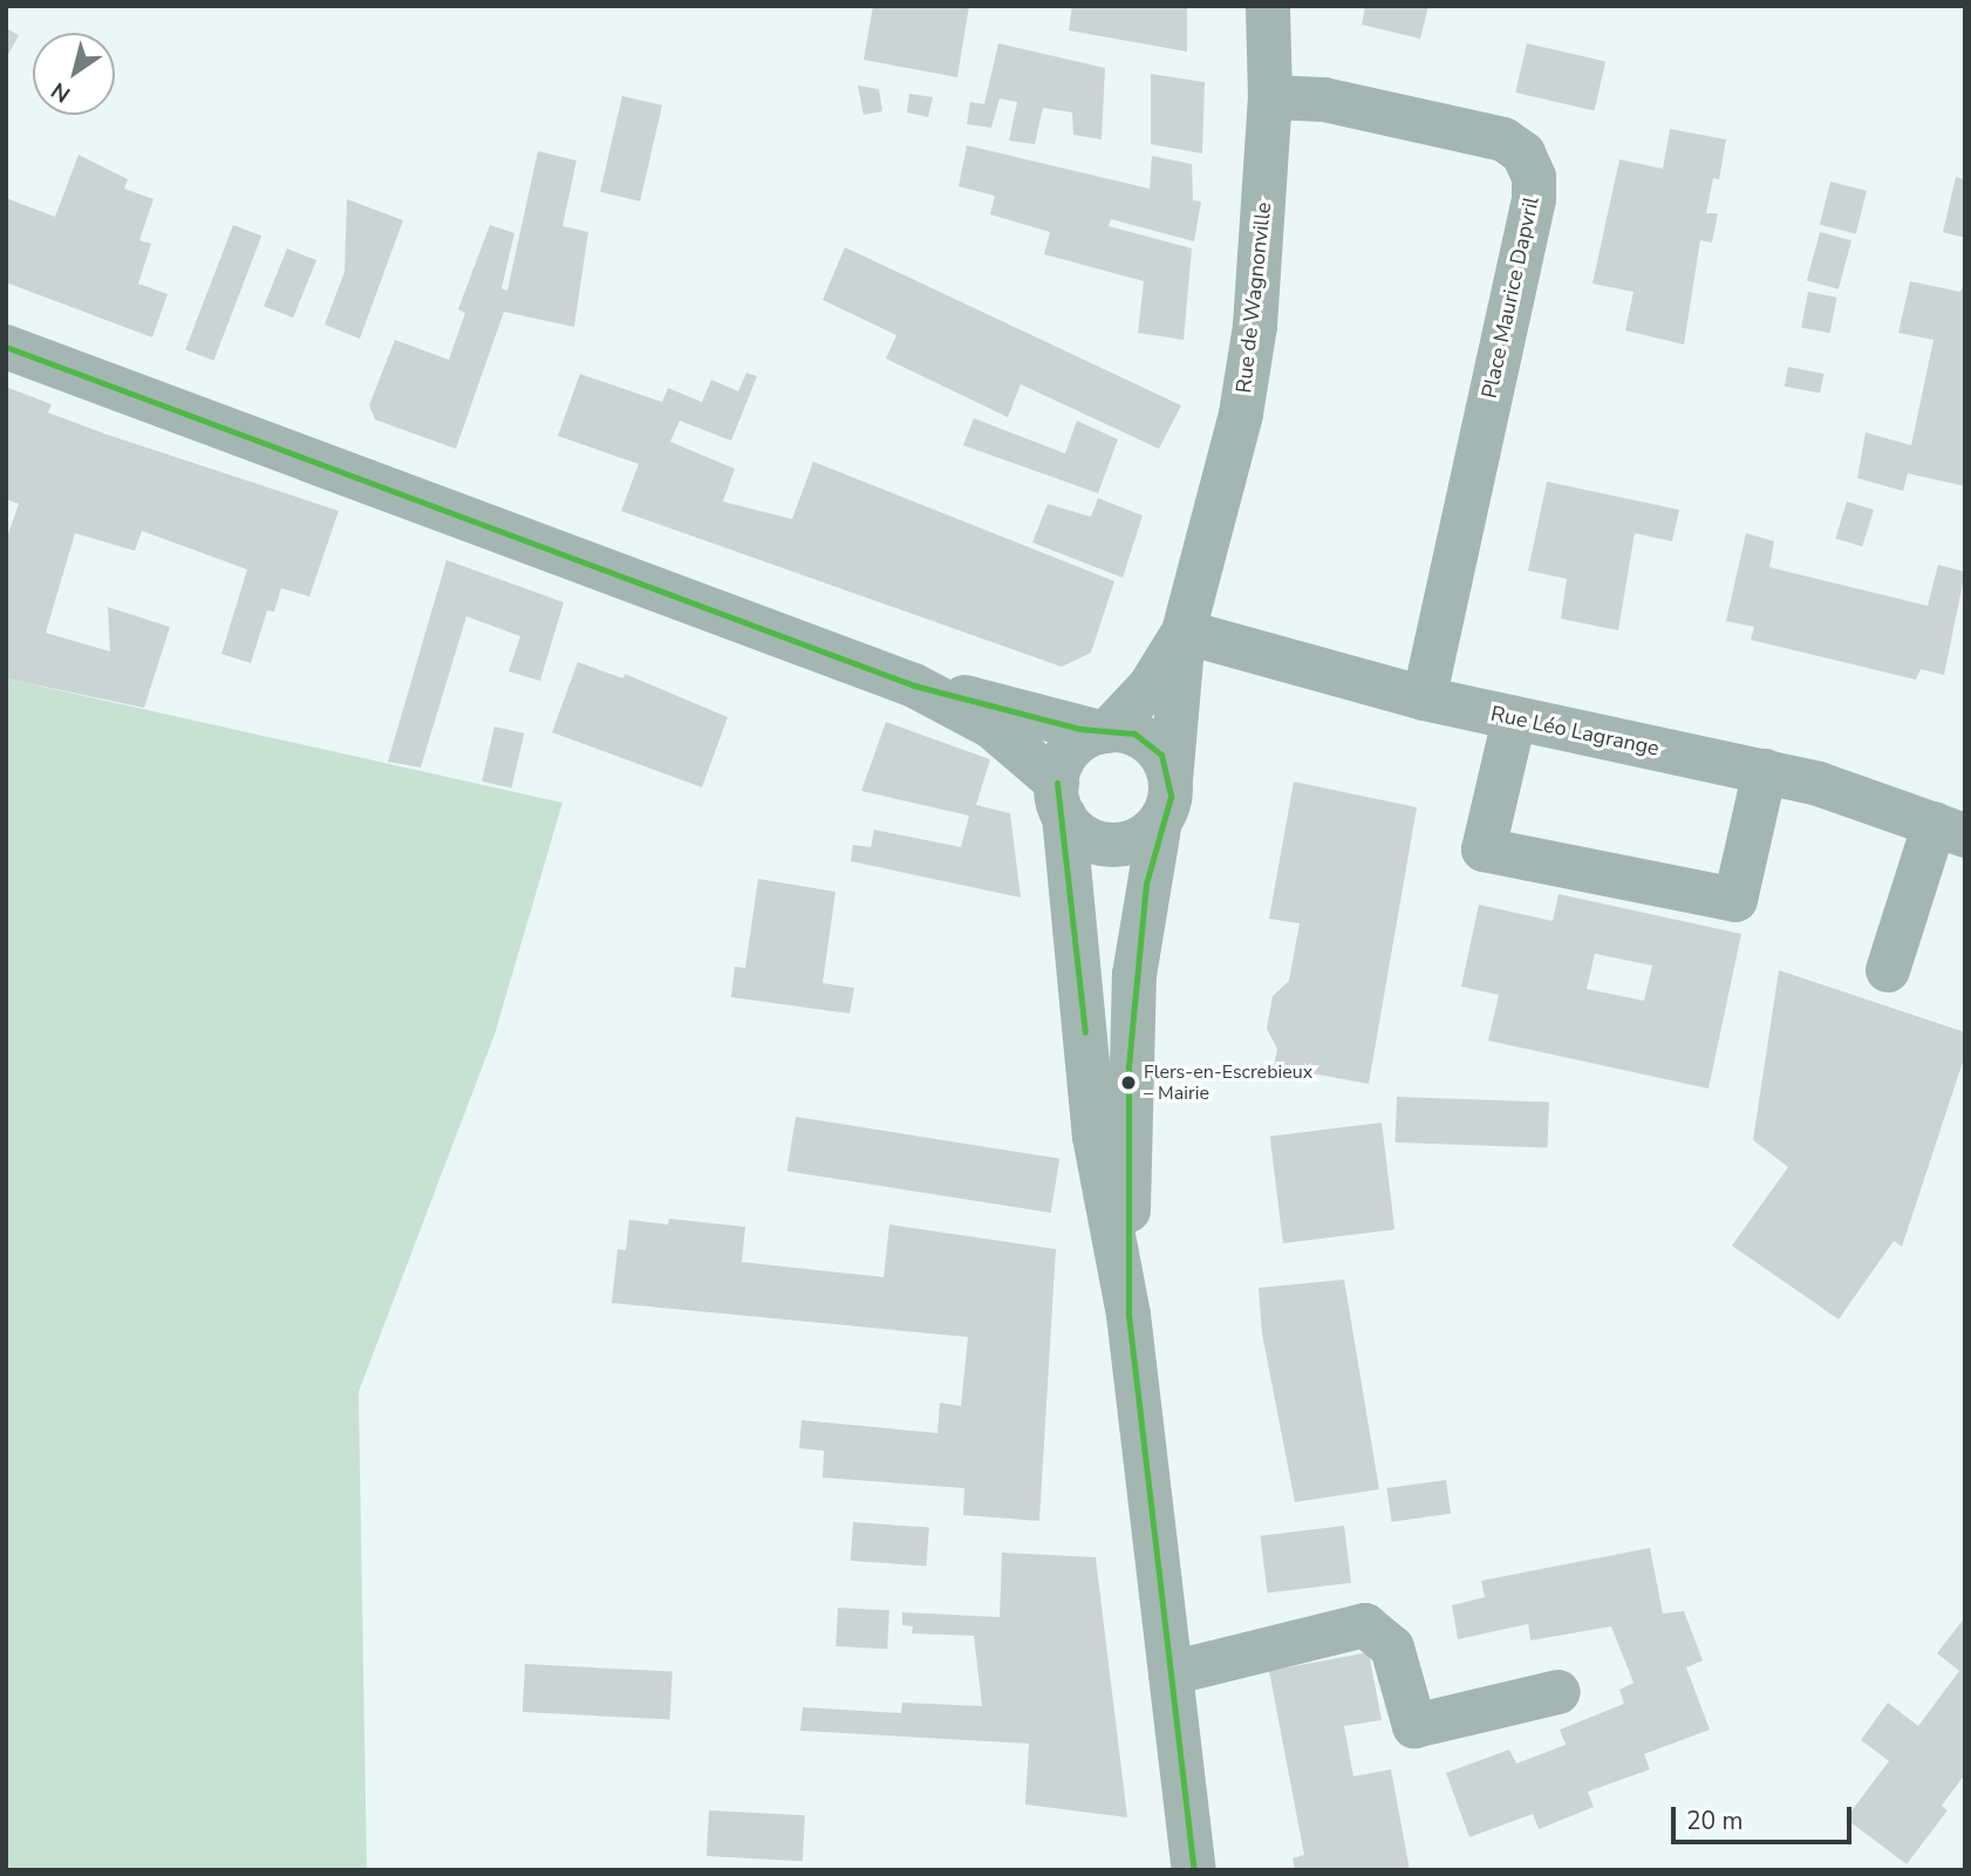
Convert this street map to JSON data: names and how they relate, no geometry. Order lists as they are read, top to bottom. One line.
{"streets":{"street":["Rue de Wagnonville","Place Maurice Dapvril","Rue Léo Lagrange"]},"crossings":[["Rue de Wagnonville","Place Maurice Dapvril"],["Rue de Wagnonville","Rue Léo Lagrange"],["Place Maurice Dapvril","Rue Léo Lagrange"]],"places":["Flers-en-Escrebieux – Mairie"],"scale_bar":"20 m","north":"bottom left"}
